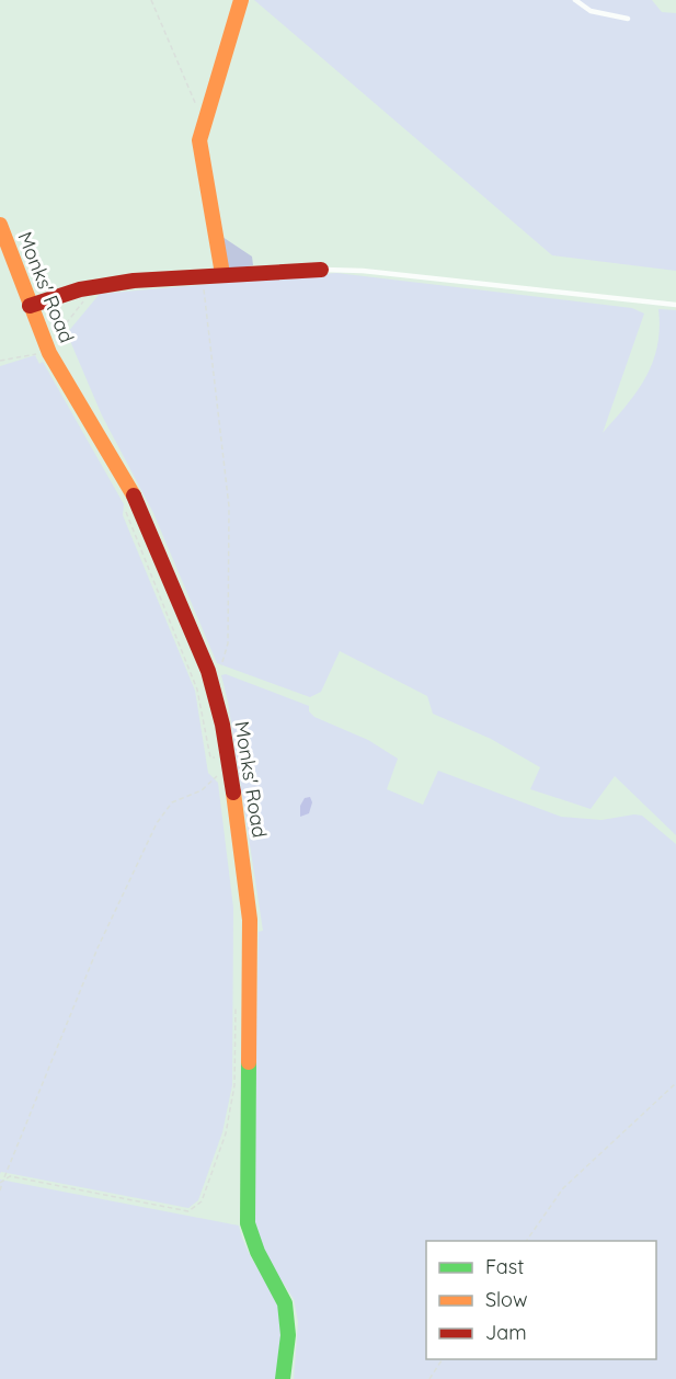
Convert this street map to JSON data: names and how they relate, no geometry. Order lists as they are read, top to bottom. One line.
{"streets":{"street":["Monks' Road"]},"legend":["Fast","Slow","Jam"]}
